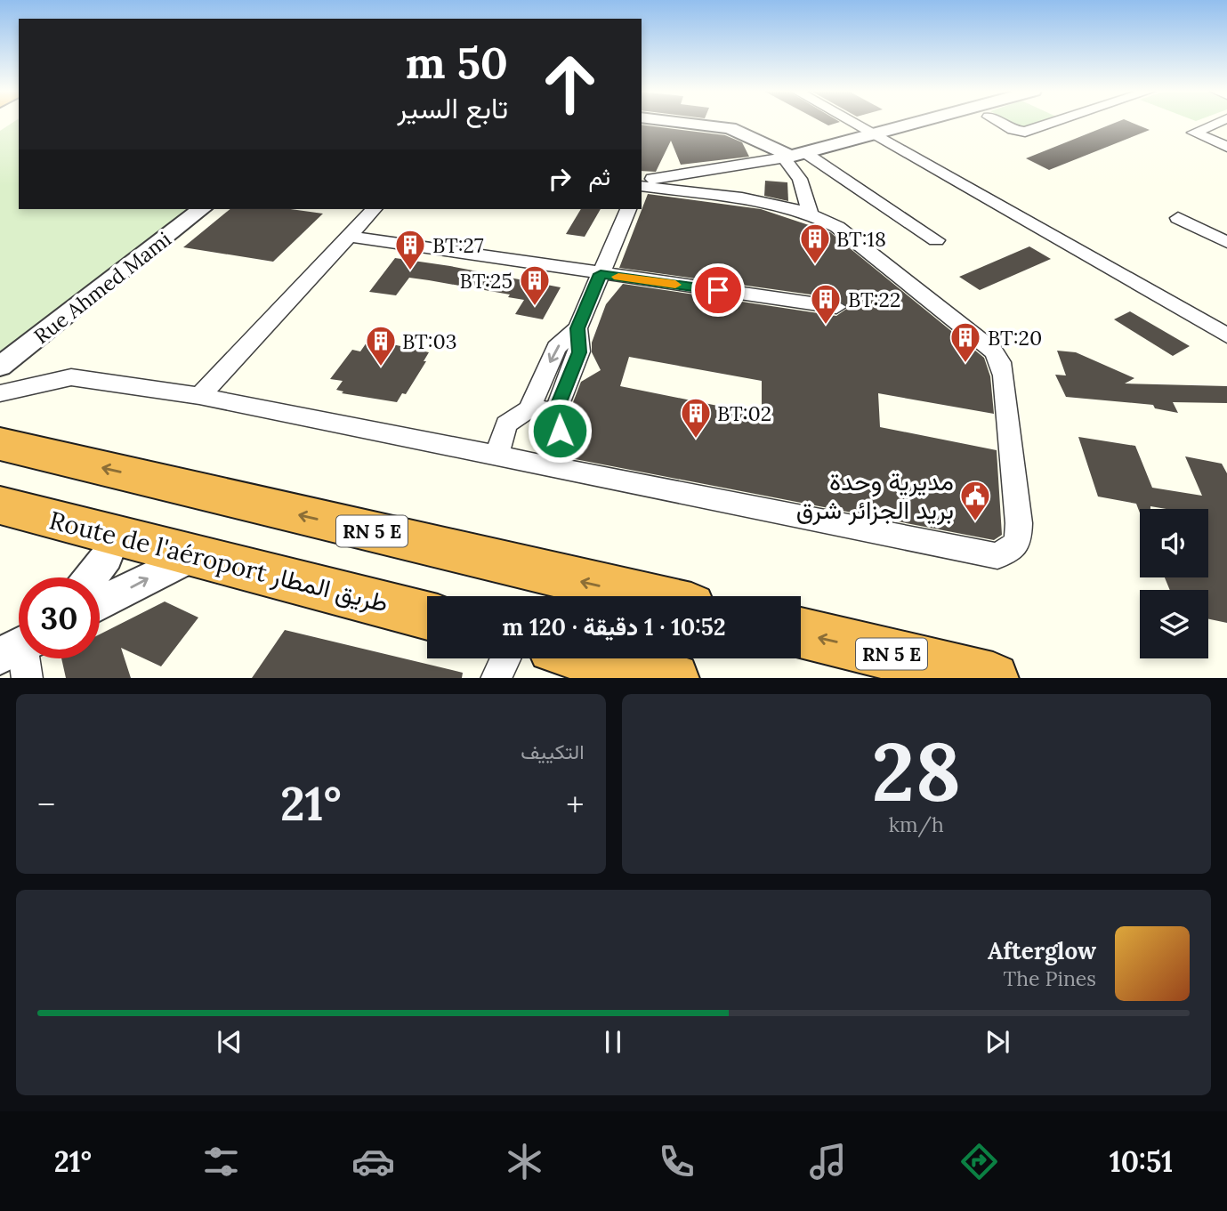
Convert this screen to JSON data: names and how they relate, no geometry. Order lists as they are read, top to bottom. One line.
{"streets":{"highway":["RN 5 E","Route de l'aéroport طريق المطار"],"street":["Rue Ahmed Mami"]},"places":{"building":["BT:18","BT:27","BT:25","BT:22","BT:20","BT:03","BT:02"],"public building":["مديرية وحدة بريد الجزائر شرق"]},"page":{"turn":["50 m","تابع السير"],"then":"ثم","limit":"30","trip":"10:52 · 1 دقيقة · 120 m","tile":[["28","km/h"],"التكييف"],"heat":["−","21°","+"],"song":["Afterglow","The Pines"],"tabs":["10:51","21°"]}}
